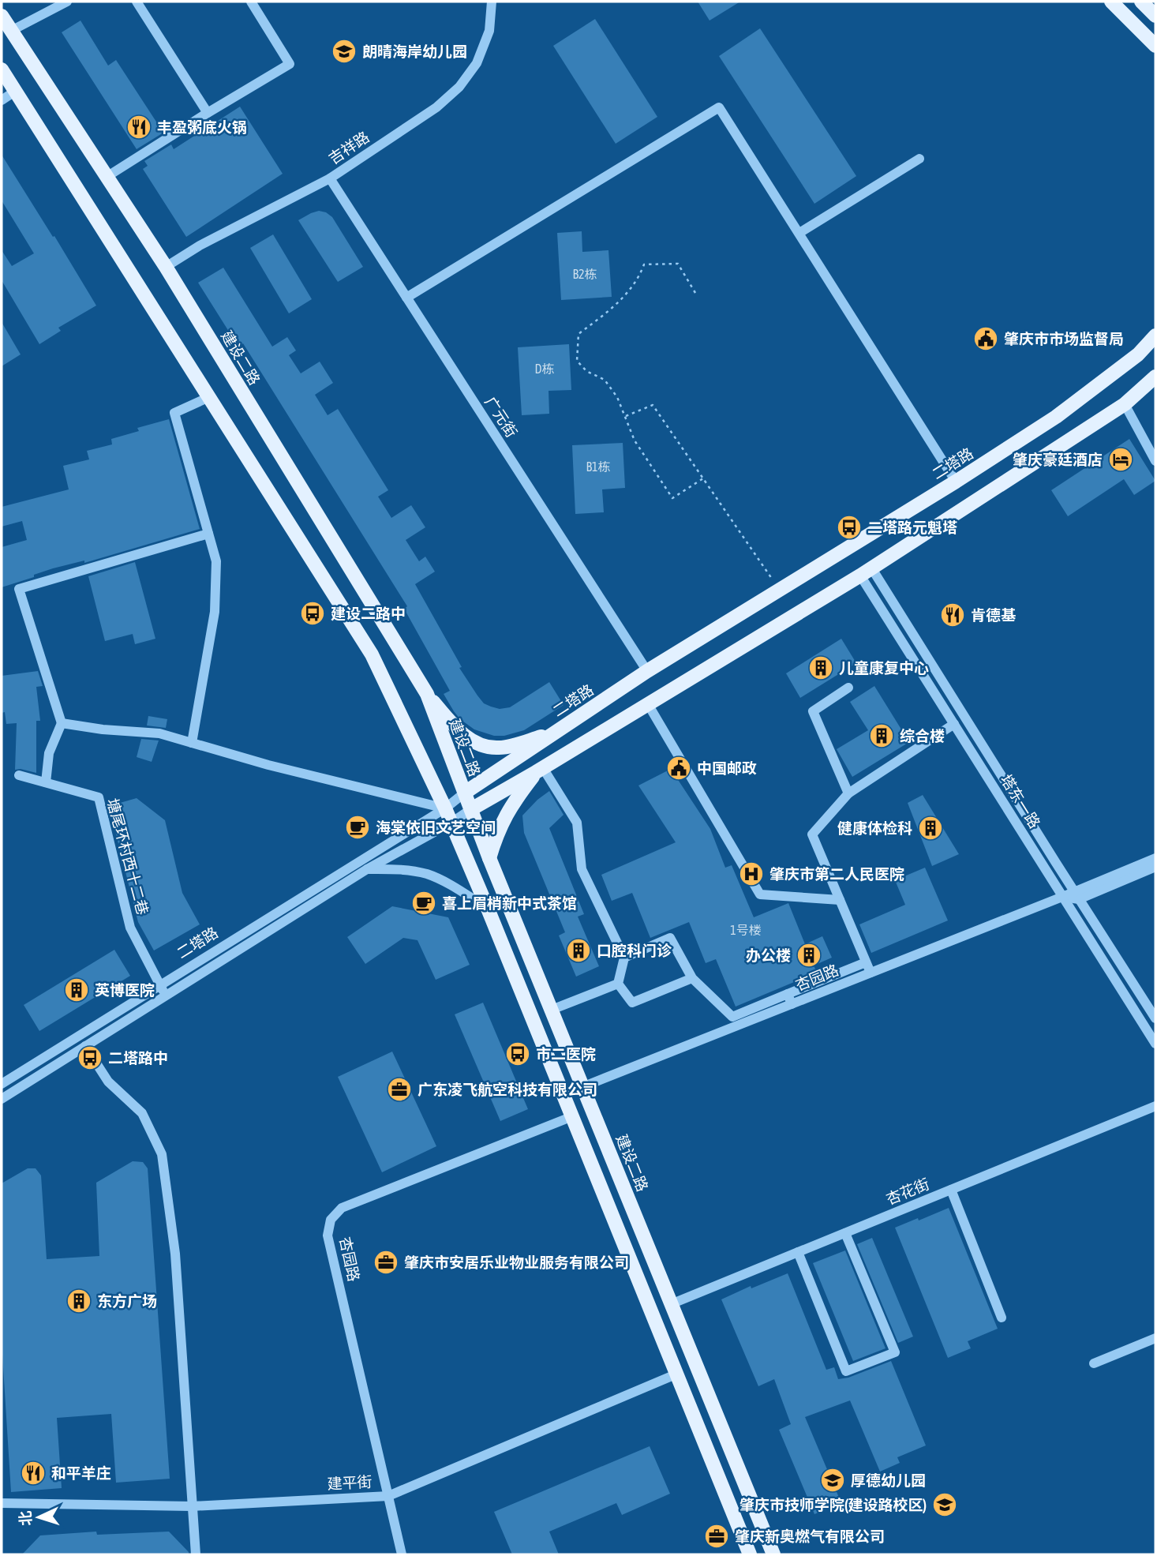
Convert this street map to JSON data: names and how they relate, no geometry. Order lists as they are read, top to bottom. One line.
{"streets":{"main road":["建设二路","二塔路"],"street":["吉祥路","广元街","塔东一路","塘尾环村西十二巷","杏园路","杏花街","建平街"]},"crossings":[["吉祥路","建设二路"],["吉祥路","广元街"],["建设二路","二塔路"],["建设二路","杏园路"],["建设二路","杏花街"],["广元街","二塔路"],["二塔路","塘尾环村西十二巷"],["塔东一路","杏园路"],["杏园路","建平街"]],"places":{"school or university":["朗晴海岸幼儿园","厚德幼儿园","肇庆市技师学院(建设路校区)"],"restaurant":["丰盈粥底火锅","肯德基","和平羊庄"],"public building":["肇庆市市场监督局","中国邮政"],"hotel":["肇庆豪廷酒店"],"bus stop":["二塔路元魁塔","建设二路中","市二医院","二塔路中"],"building":["儿童康复中心","综合楼","健康体检科","口腔科门诊","办公楼","英博医院","东方广场"],"cafe":["海棠依旧文艺空间","喜上眉梢新中式茶馆"],"hospital":["肇庆市第二人民医院"],"office":["广东凌飞航空科技有限公司","肇庆市安居乐业物业服务有限公司","肇庆新奥燃气有限公司"]},"house_numbers":["B2栋","D栋","B1栋","1号楼"],"north":"left"}
